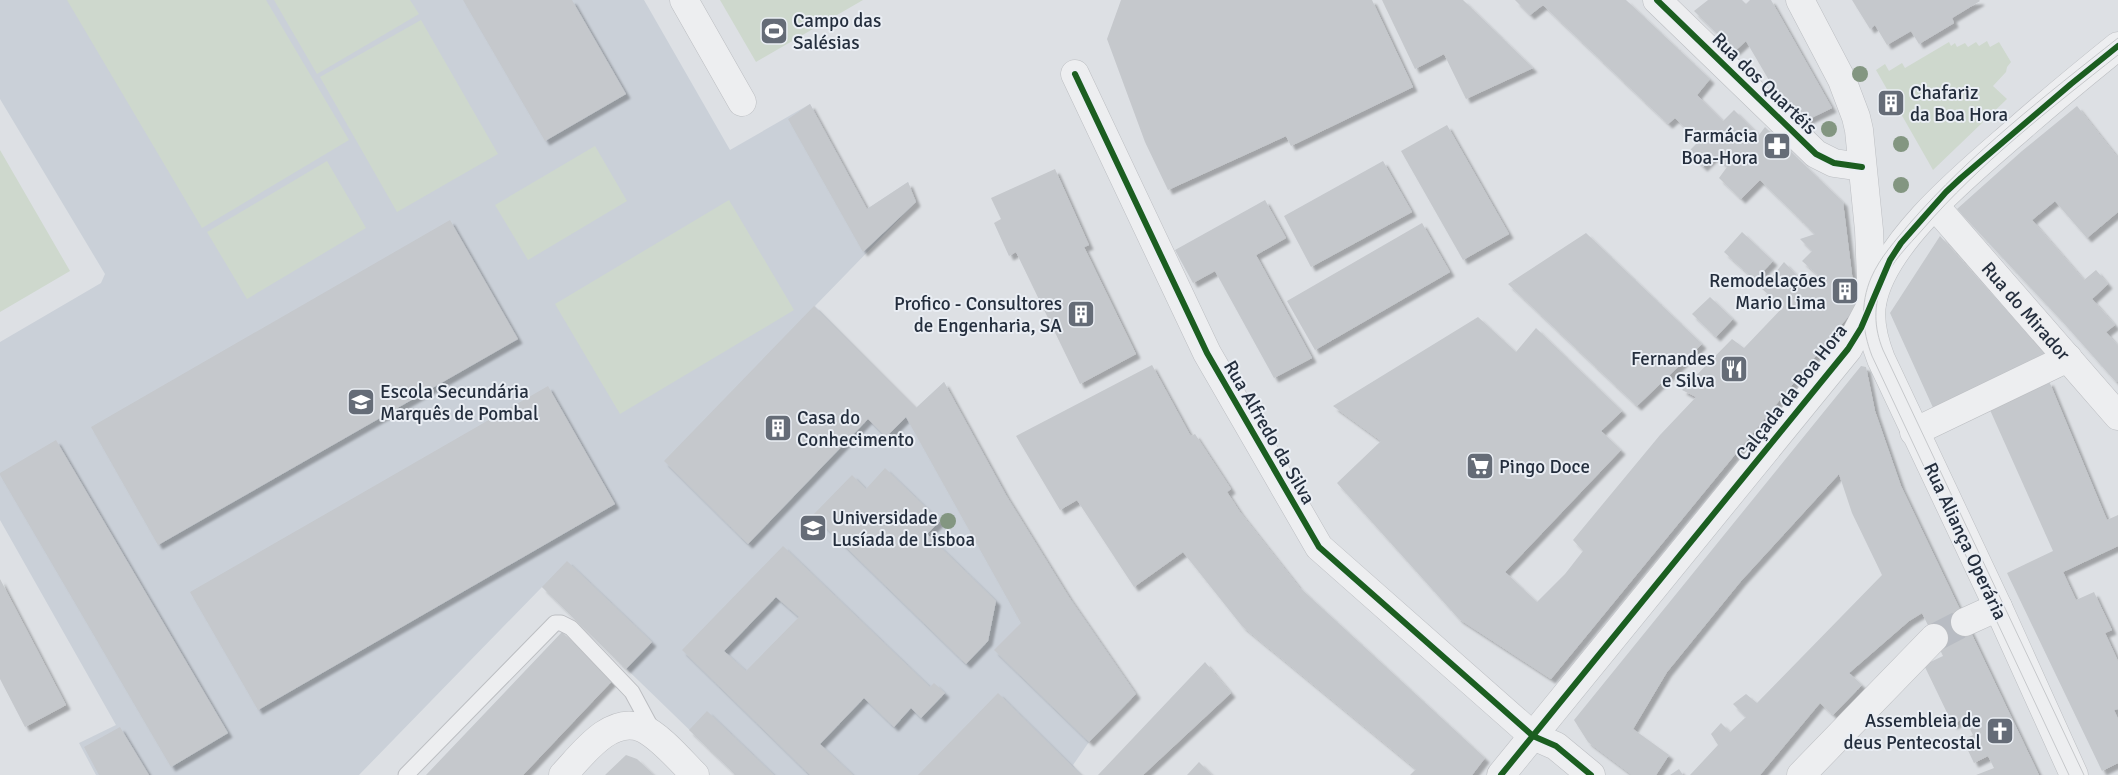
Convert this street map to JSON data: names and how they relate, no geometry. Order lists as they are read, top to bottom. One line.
{"streets":{"street":["Rua dos Quartéis","Rua do Mirador","Calçada da Boa Hora","Rua Alfredo da Silva","Rua Aliança Operária"]},"crossings":[["Rua do Mirador","Calçada da Boa Hora"],["Calçada da Boa Hora","Rua Alfredo da Silva"],["Calçada da Boa Hora","Rua Aliança Operária"]],"places":{"sports":["Campo das Salésias"],"building":["Chafariz da Boa Hora","Remodelações Mario Lima","Profico - Consultores de Engenharia, SA","Casa do Conhecimento"],"pharmacy":["Farmácia Boa-Hora"],"restaurant":["Fernandes e Silva"],"school or university":["Escola Secundária Marquês de Pombal","Universidade Lusíada de Lisboa"],"supermarket":["Pingo Doce"],"church":["Assembleia de deus Pentecostal"]}}
